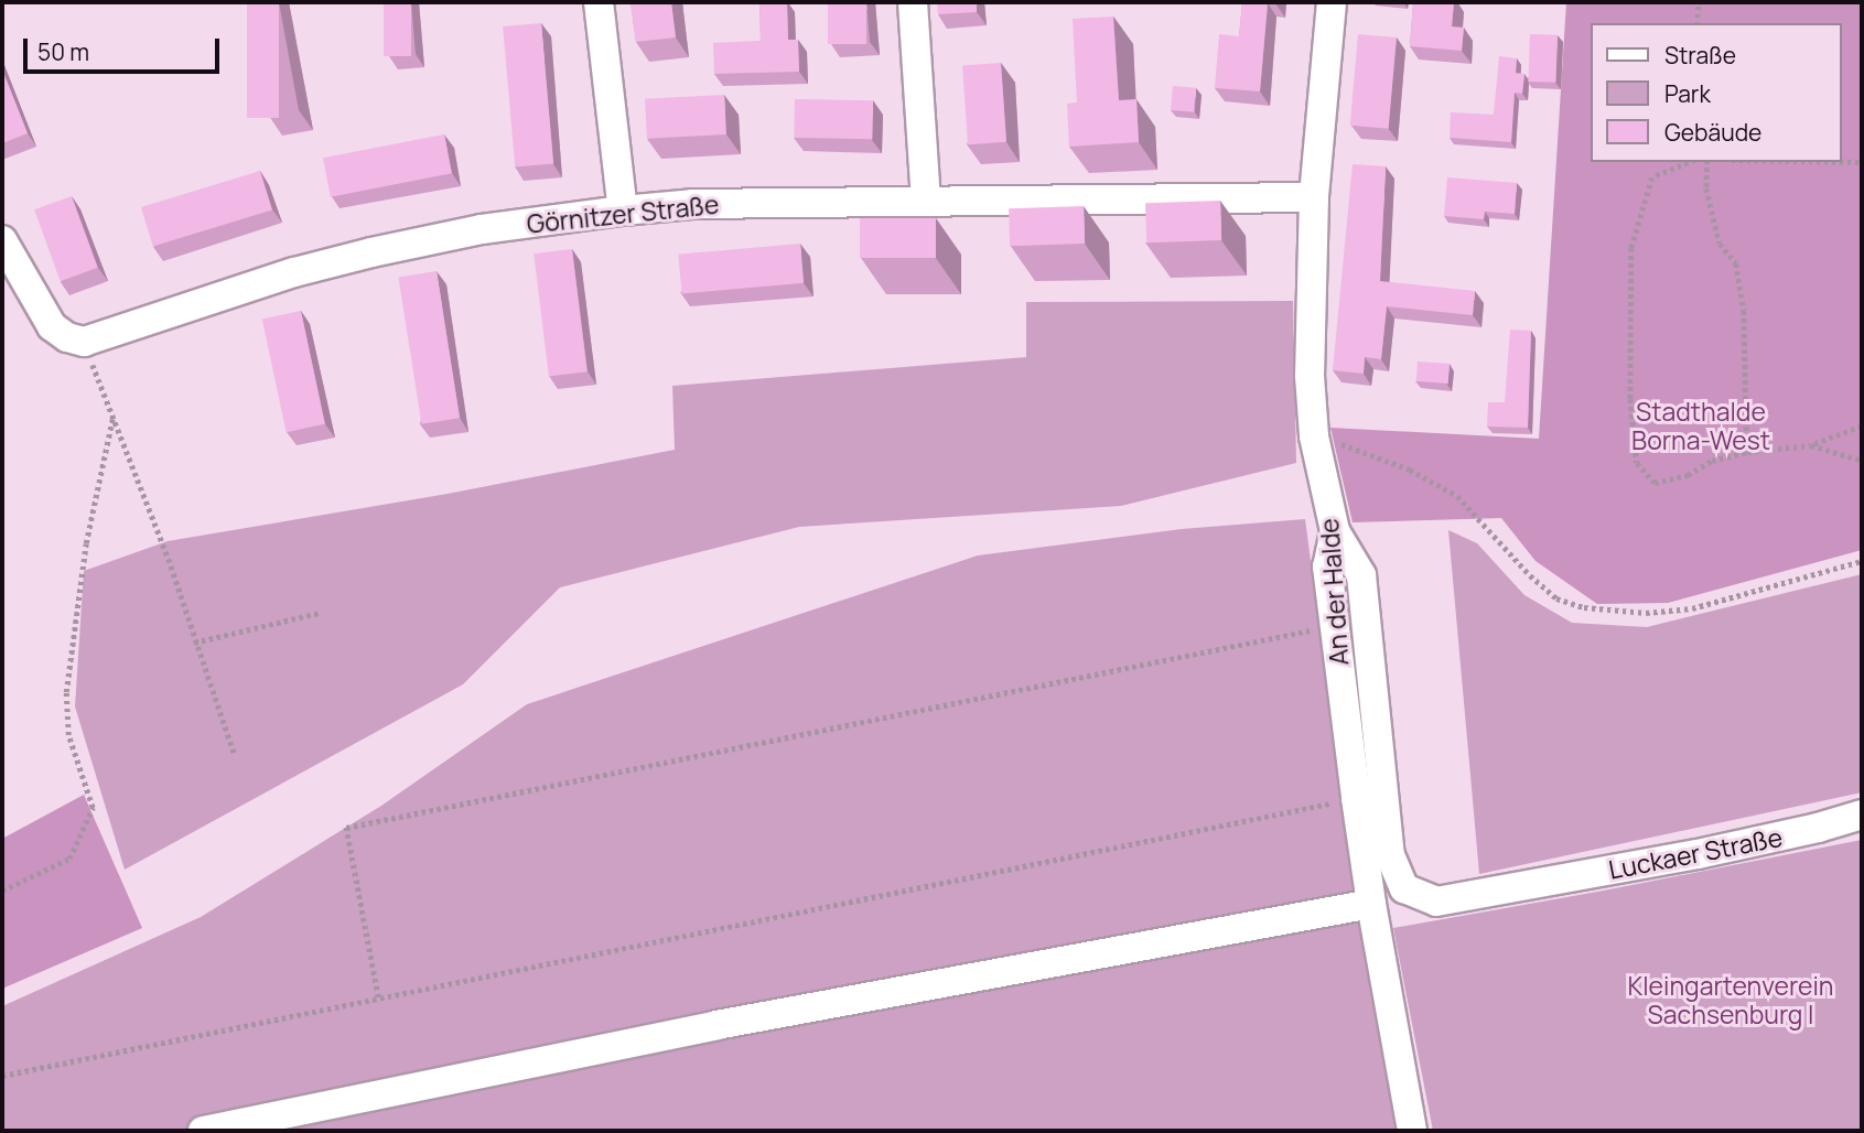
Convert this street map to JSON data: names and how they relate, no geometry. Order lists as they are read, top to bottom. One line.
{"streets":{"street":["Görnitzer Straße","An der Halde","Luckaer Straße"]},"crossings":[["Görnitzer Straße","An der Halde"],["An der Halde","Luckaer Straße"]],"parks":["Stadthalde Borna-West","Kleingartenverein Sachsenburg I"],"legend":["Straße","Park","Gebäude"],"scale_bar":"50 m"}
